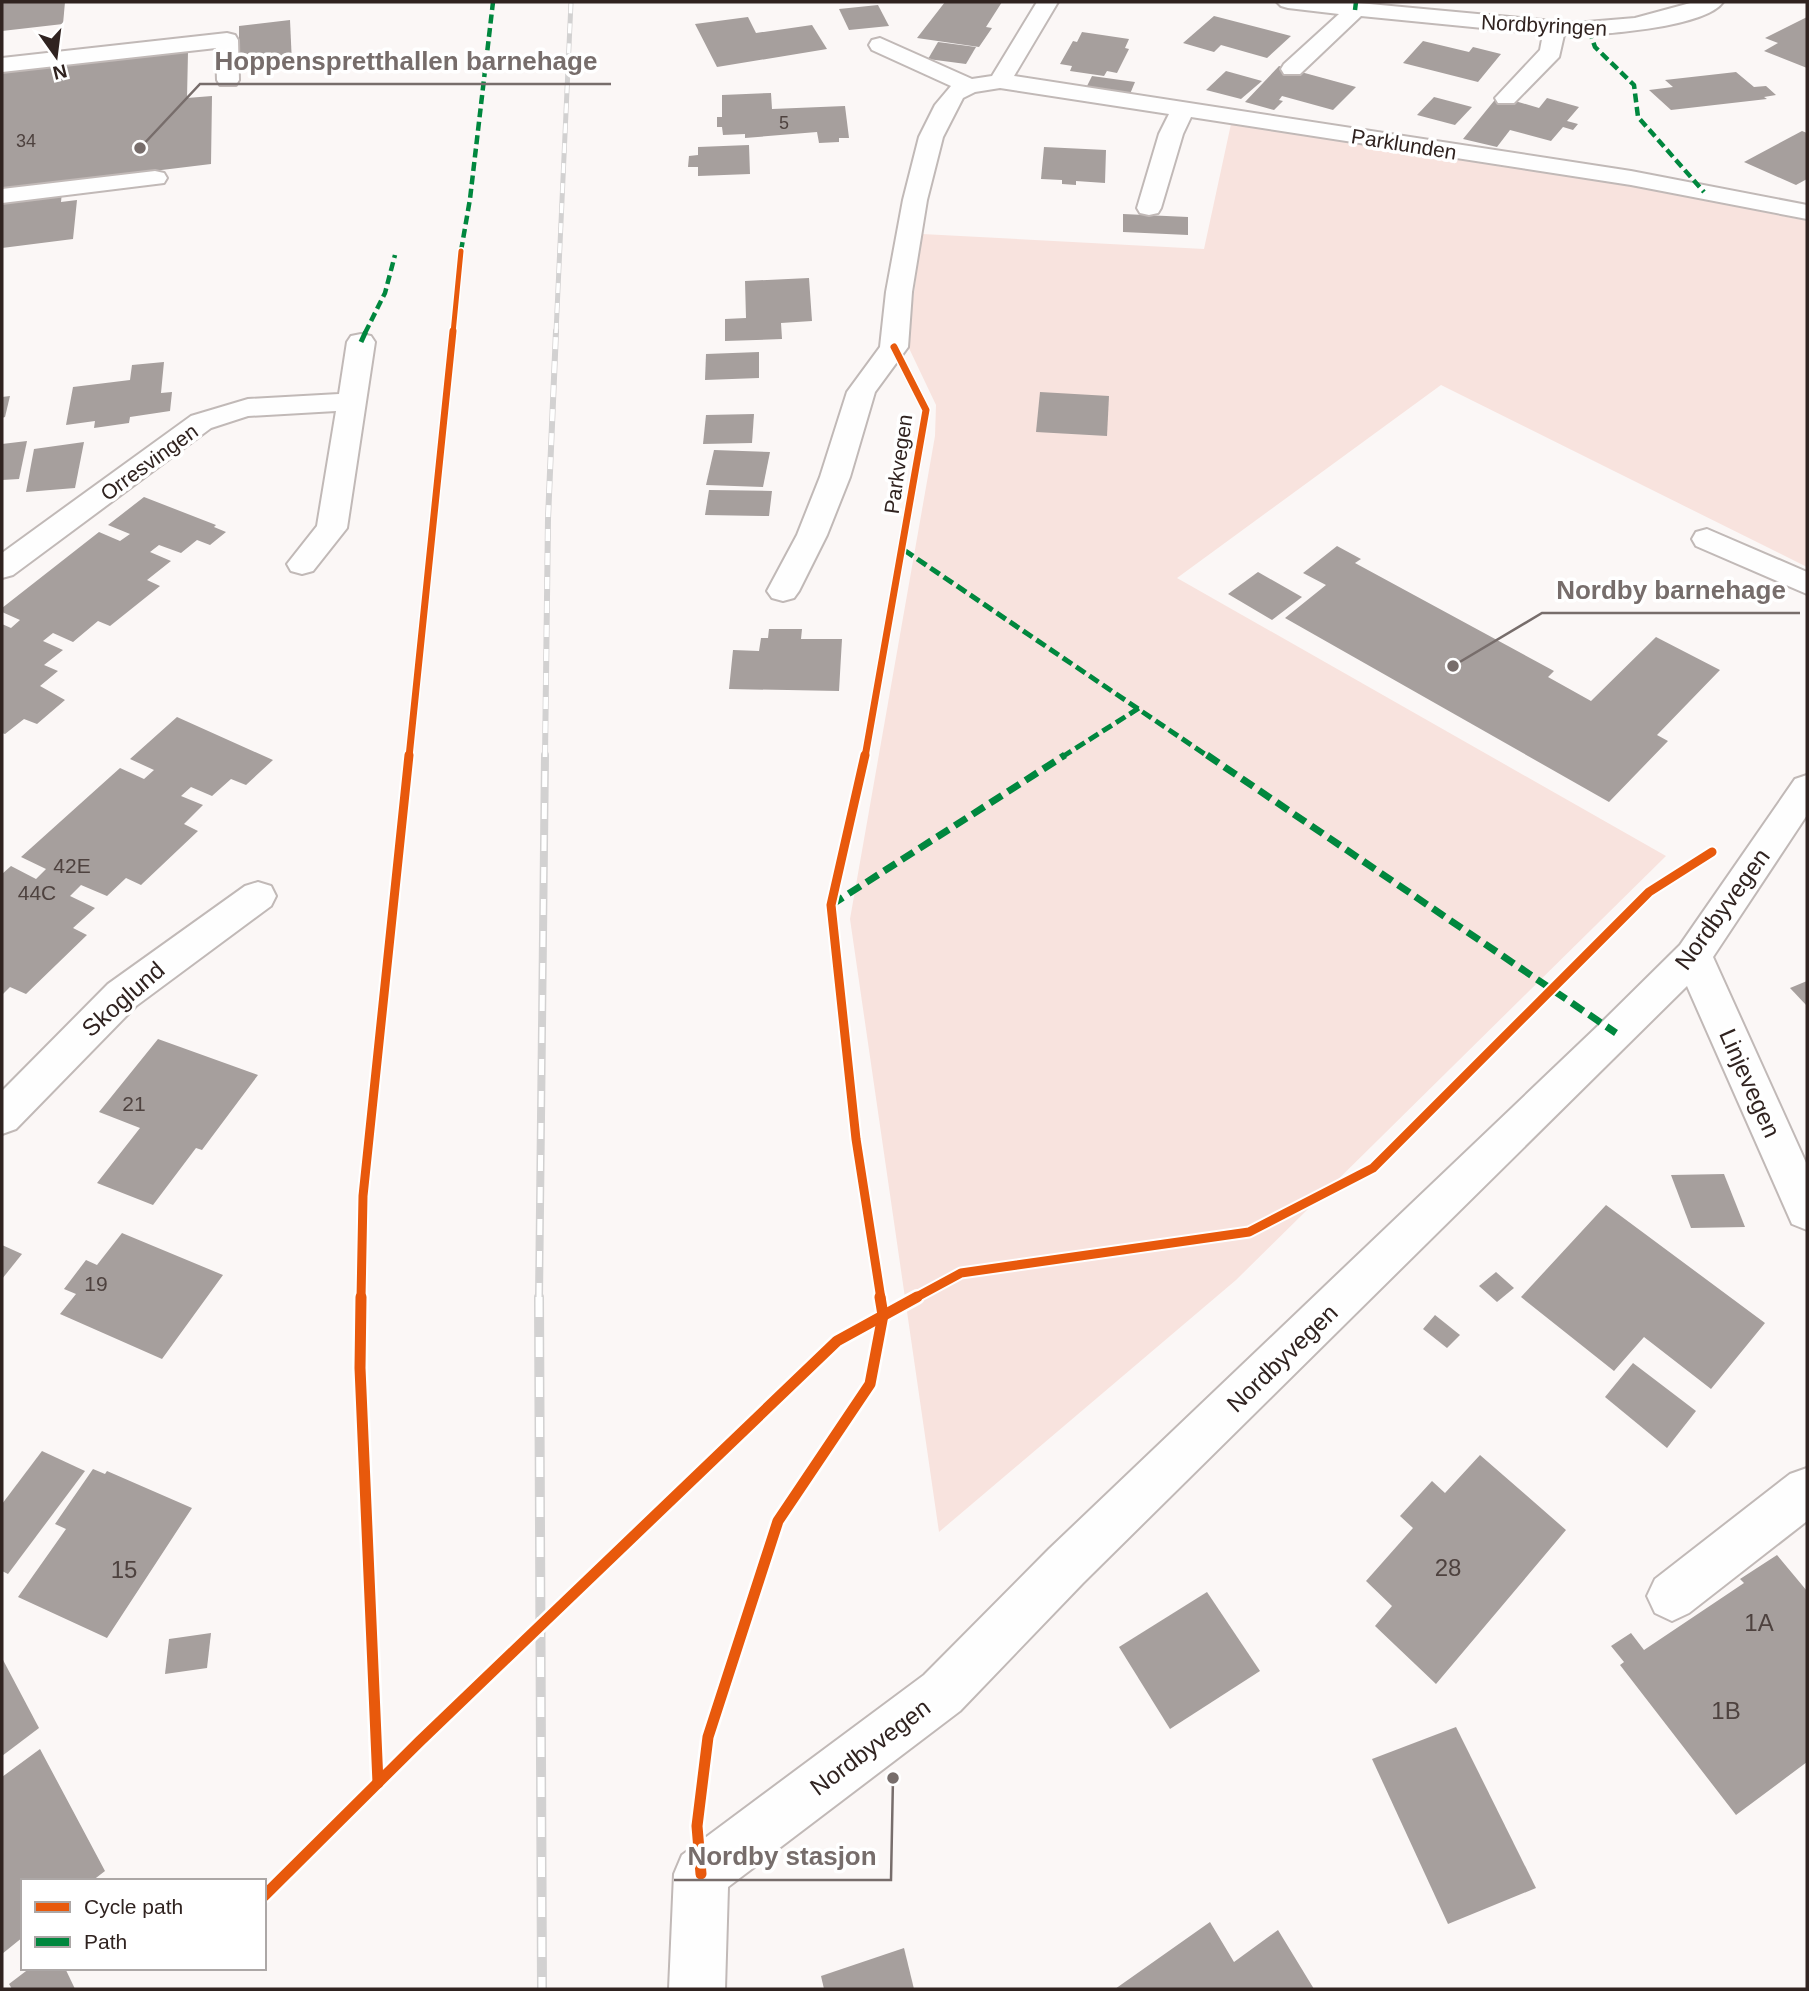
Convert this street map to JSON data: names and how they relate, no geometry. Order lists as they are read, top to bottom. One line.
{"streets":{"street":["Nordbyringen","Parklunden","Orresvingen","Nordbyvegen","Skoglund","Linjevegen"],"cycle path":["Parkvegen"]},"crossings":[["Nordbyvegen","Linjevegen"]],"places":["Hoppenspretthallen barnehage","Nordby barnehage","Nordby stasjon"],"house_numbers":["5","34","42E","44C","21","19","28","15","1A","1B"],"legend":["Cycle path","Path"],"north":"bottom"}
